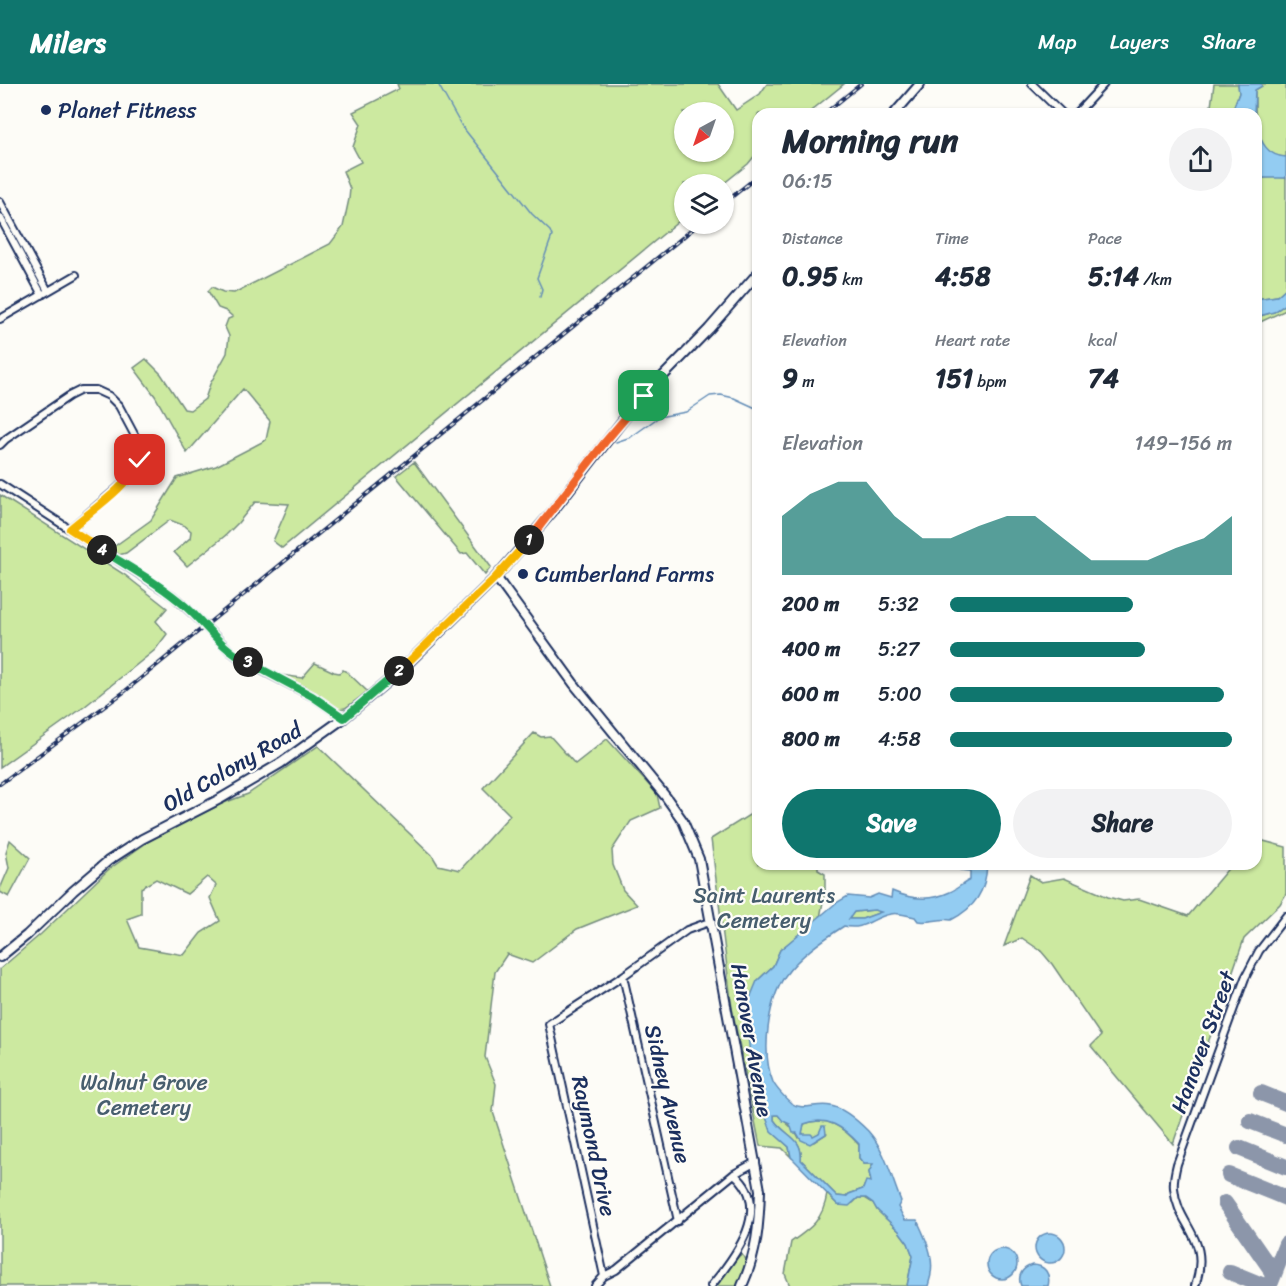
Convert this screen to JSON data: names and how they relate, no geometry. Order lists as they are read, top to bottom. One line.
{"streets":{"main road":["Old Colony Road","Hanover Avenue"],"street":["Hanover Street","Sidney Avenue","Raymond Drive"]},"crossings":[["Old Colony Road","Hanover Avenue"],["Sidney Avenue","Raymond Drive"]],"parks":["Saint Laurents Cemetery","Walnut Grove Cemetery"],"places":["Planet Fitness","Cumberland Farms"],"north":"bottom left","page":{"header":"Milers","nav":["Map","Layers","Share"],"heading":["Morning run","06:15"],"stats":[["Distance","0.95 km"],["Time","4:58"],["Pace","5:14 /km"],["Elevation","9 m"],["Heart rate","151 bpm"],["kcal","74"]],"chart":["Elevation","149–156 m"],"pins":["1","4","3","2"],"list":[{"name":"200 m","note":"5:32"},{"name":"400 m","note":"5:27"},{"name":"600 m","note":"5:00"},{"name":"800 m","note":"4:58"}],"buttons":["Save","Share"]}}
